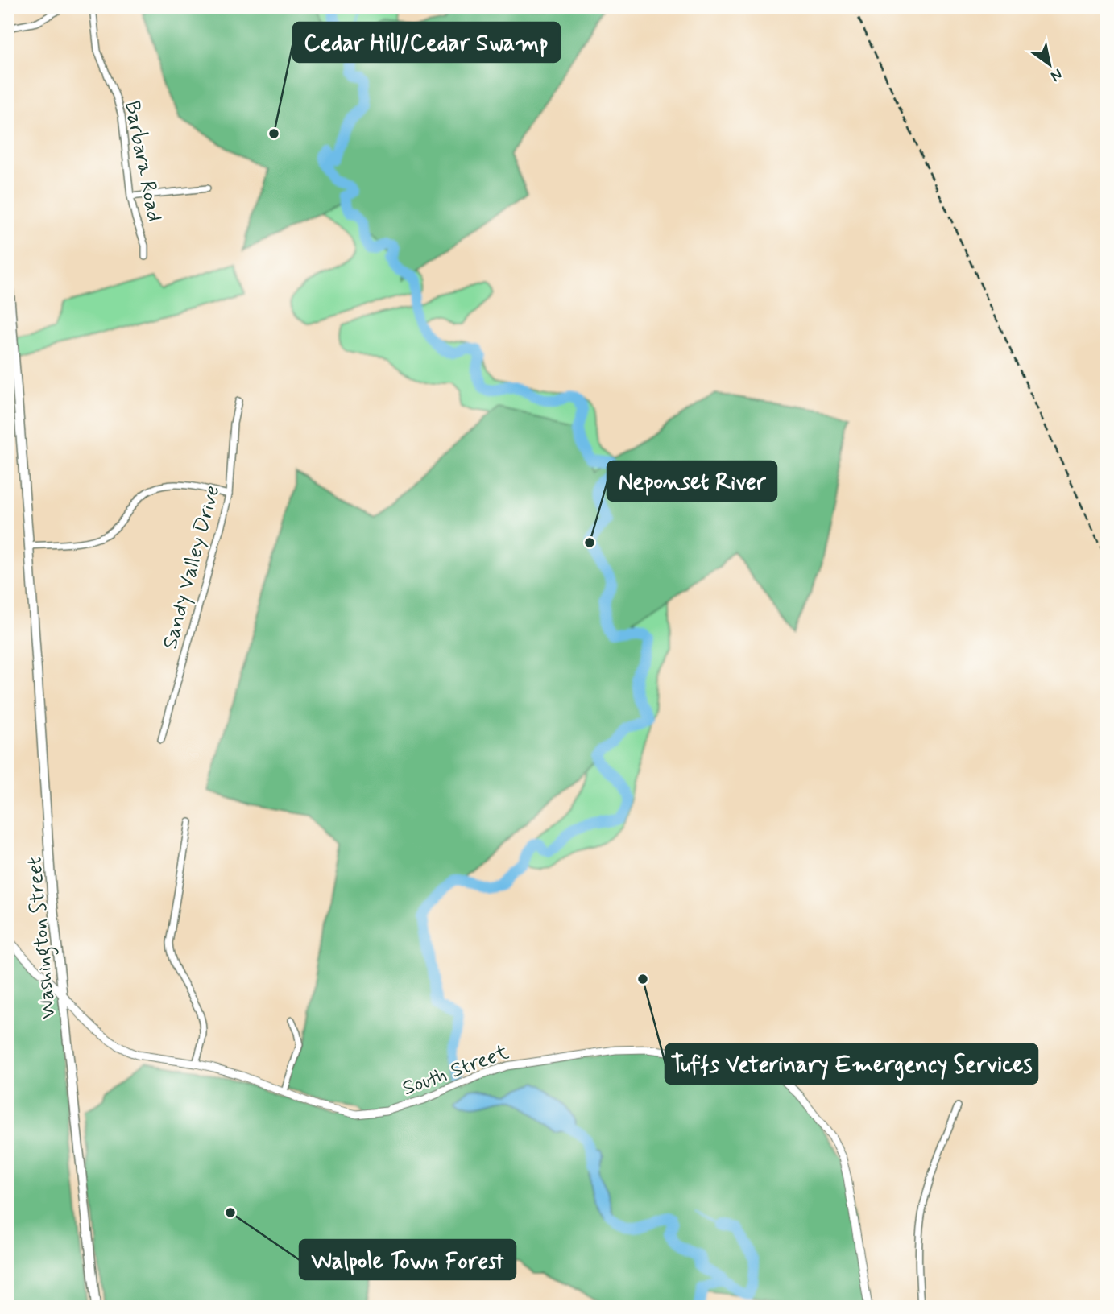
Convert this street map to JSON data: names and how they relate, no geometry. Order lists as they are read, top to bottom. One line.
{"streets":{"main road":["Washington Street"],"street":["Barbara Road","Sandy Valley Drive","South Street"]},"crossings":[["Washington Street","South Street"]],"places":["Cedar Hill/Cedar Swamp","Neponset River","Tuffs Veterinary Emergency Services","Walpole Town Forest"],"north":"bottom right"}
